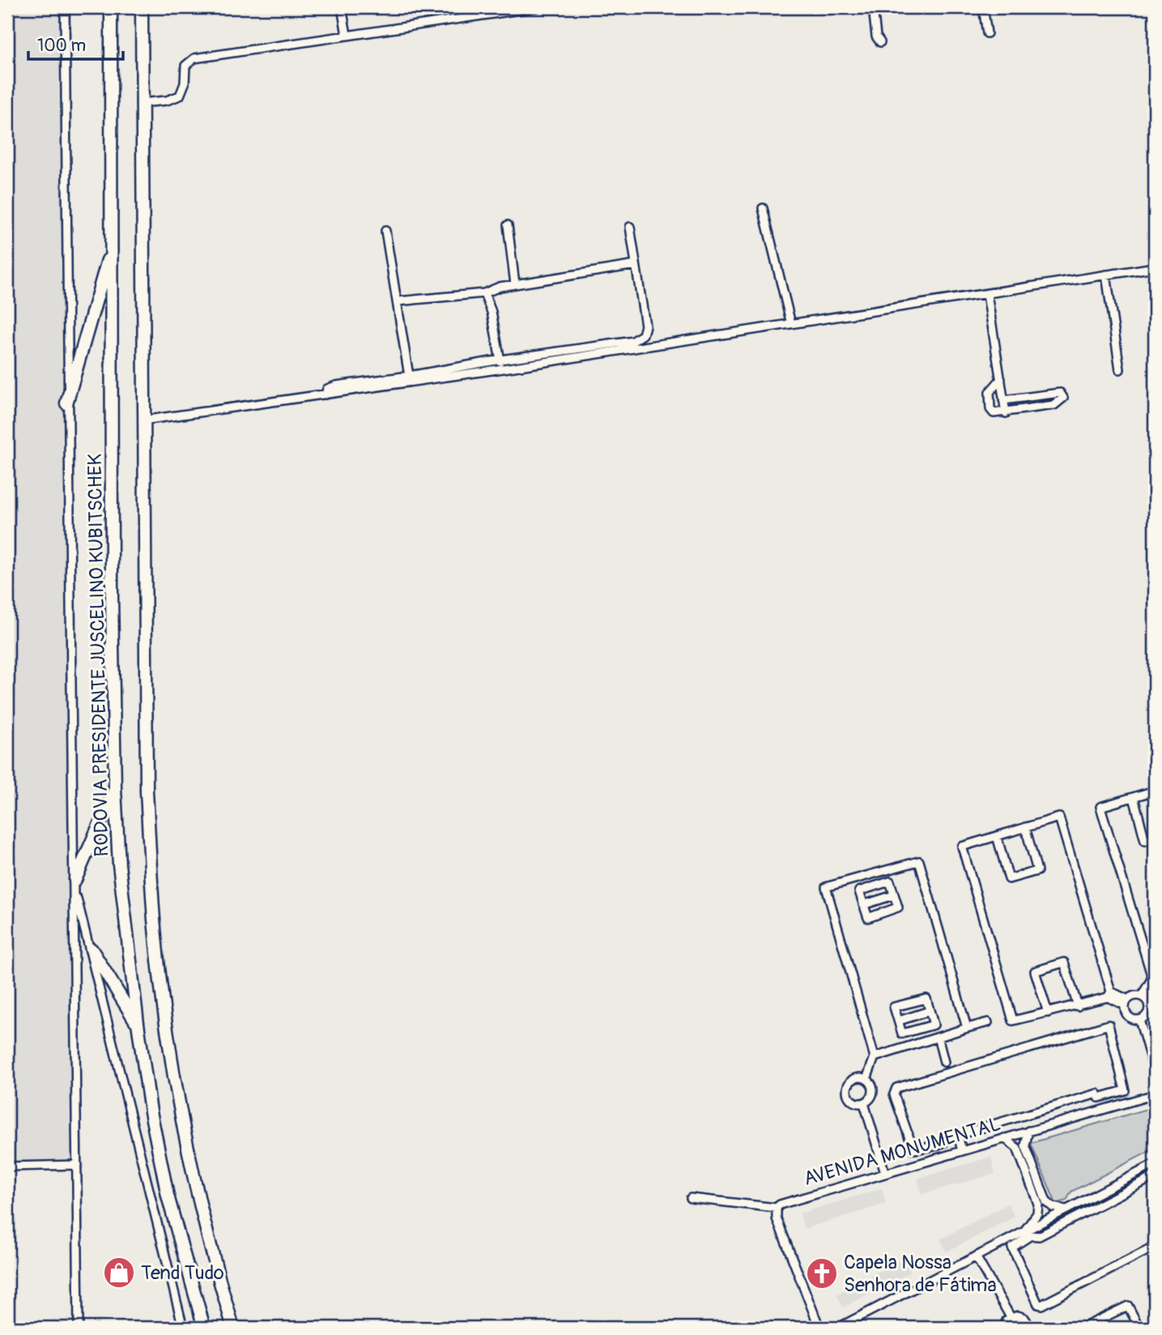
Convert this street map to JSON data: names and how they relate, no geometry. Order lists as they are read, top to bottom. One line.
{"streets":{"highway":["RODOVIA PRESIDENTE JUSCELINO KUBITSCHEK"],"street":["AVENIDA MONUMENTAL"]},"places":{"shop":["Tend Tudo"],"church":["Capela Nossa Senhora de Fátima"]},"scale_bar":"100 m"}
